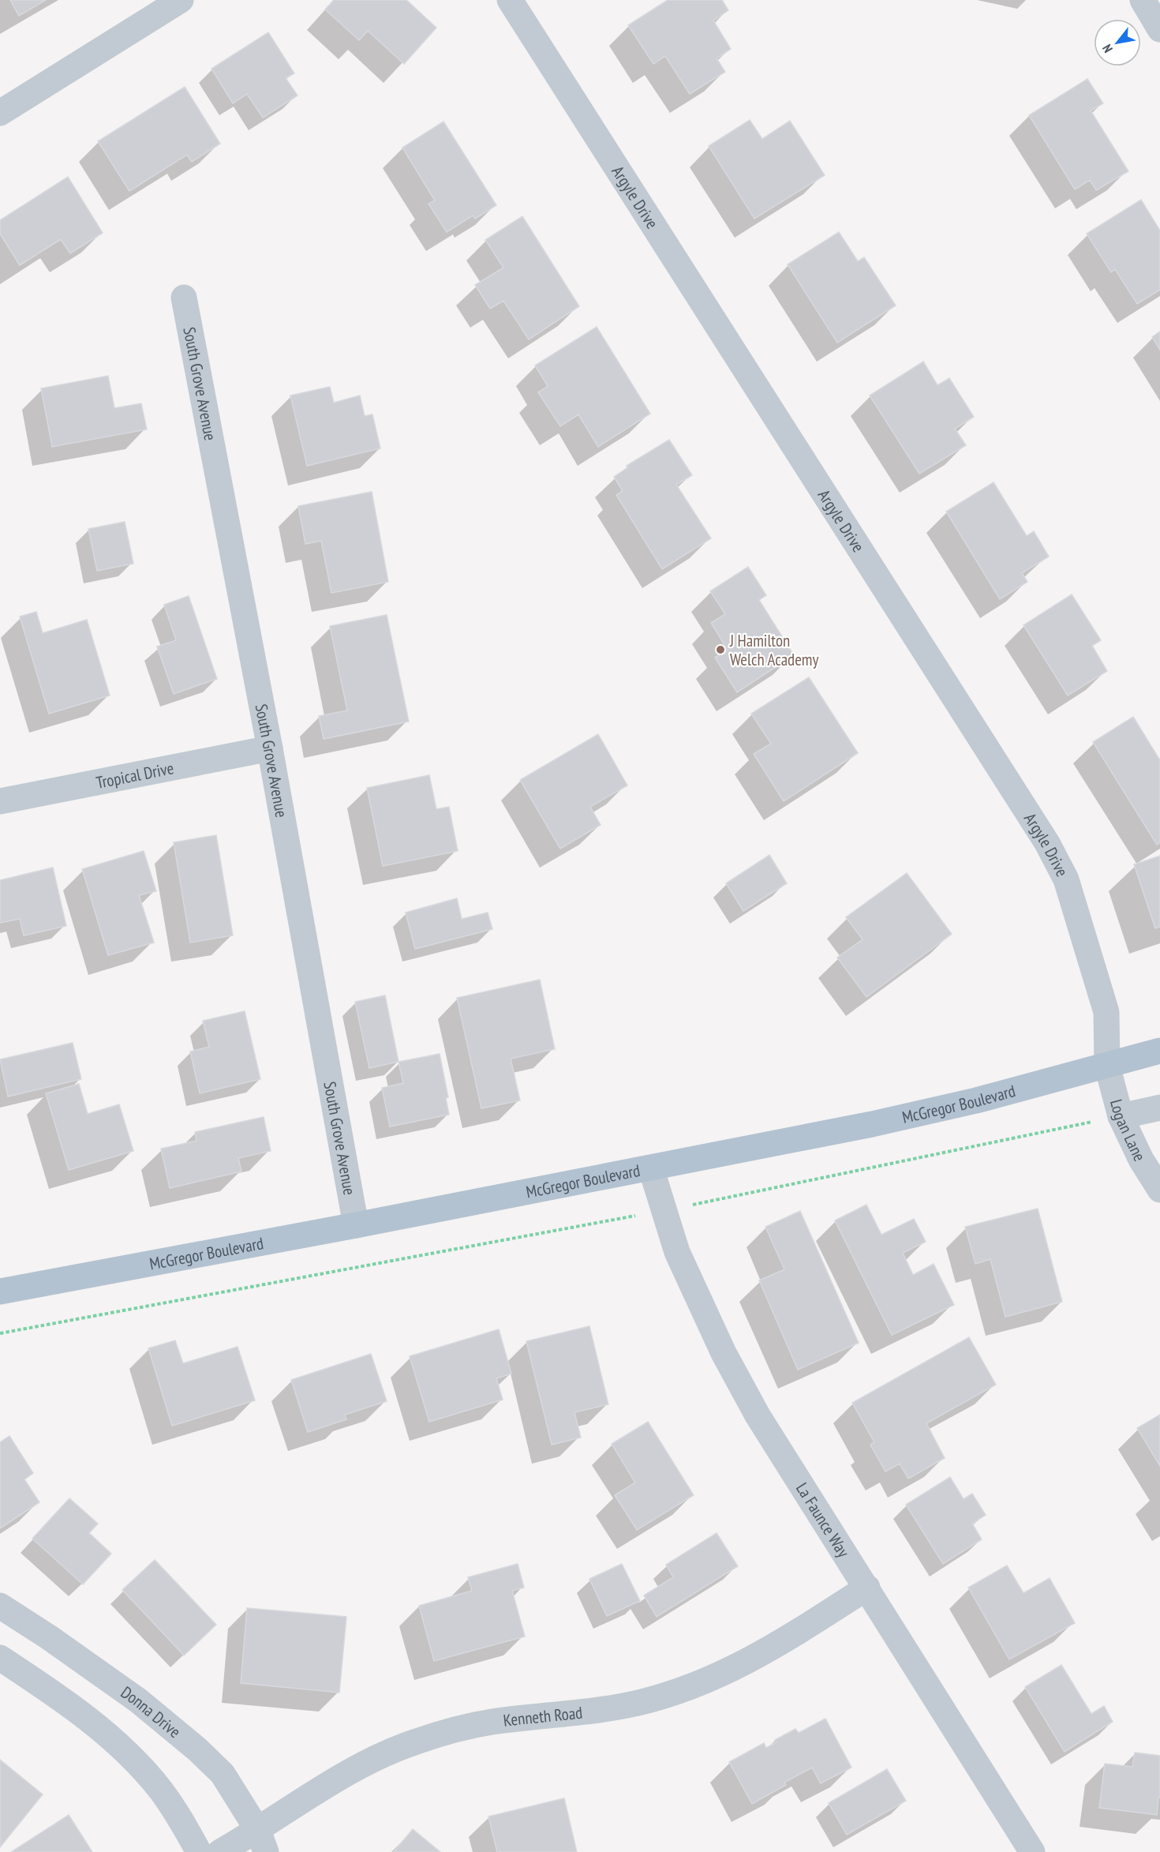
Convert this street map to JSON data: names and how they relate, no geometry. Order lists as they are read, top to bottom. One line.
{"streets":{"main road":["McGregor Boulevard"],"street":["Argyle Drive","South Grove Avenue","Tropical Drive","Logan Lane","La Faunce Way","Donna Drive","Kenneth Road"]},"crossings":[["Argyle Drive","McGregor Boulevard"],["Argyle Drive","Logan Lane"],["South Grove Avenue","Tropical Drive"],["South Grove Avenue","McGregor Boulevard"],["McGregor Boulevard","Logan Lane"],["McGregor Boulevard","La Faunce Way"],["La Faunce Way","Kenneth Road"],["Donna Drive","Kenneth Road"]],"places":["J Hamilton Welch Academy"],"north":"bottom left"}
